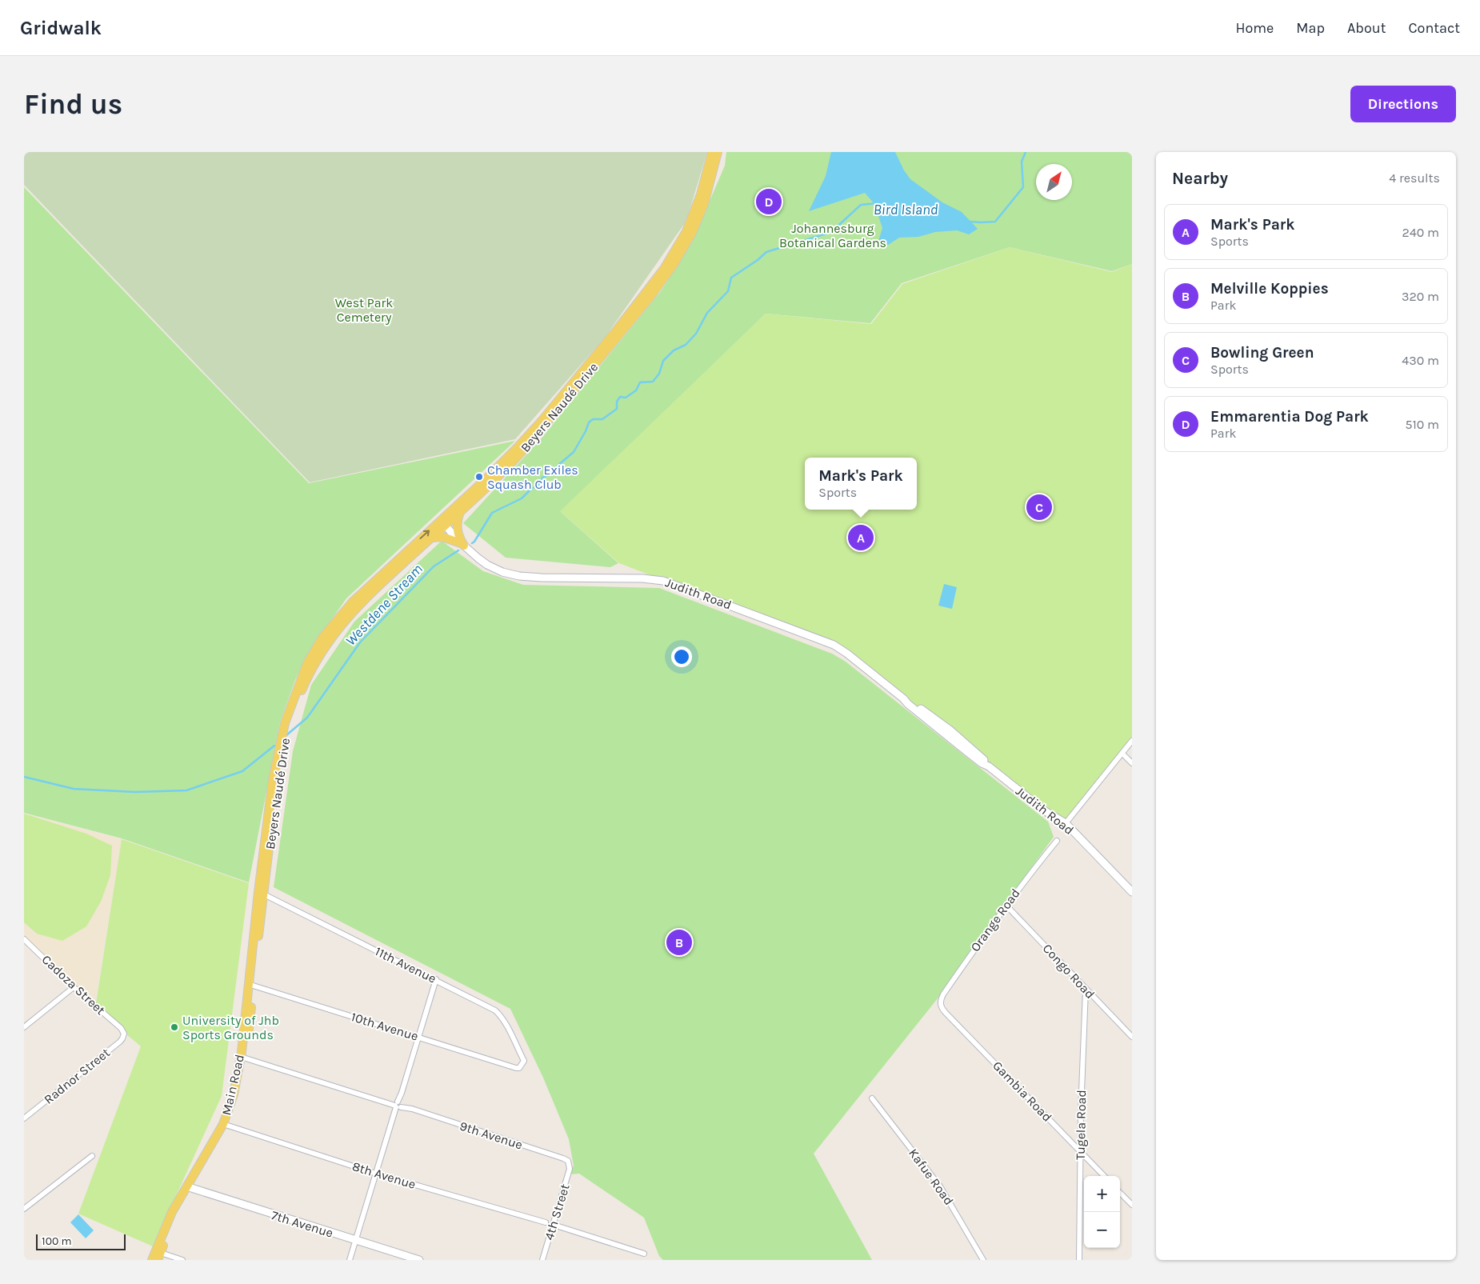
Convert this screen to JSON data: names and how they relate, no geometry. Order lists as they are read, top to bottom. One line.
{"streets":{"main road":["Beyers Naudé Drive","Main Road"],"street":["Judith Road","Orange Road","11th Avenue","Congo Road","Cadoza Street","10th Avenue","Radnor Street","Gambia Road","Tugela Road","9th Avenue","8th Avenue","Kafue Road","4th Street","7th Avenue"]},"crossings":[["Beyers Naudé Drive","Judith Road"],["Beyers Naudé Drive","11th Avenue"],["Beyers Naudé Drive","Main Road"],["Orange Road","Congo Road"],["Orange Road","Gambia Road"],["11th Avenue","10th Avenue"],["11th Avenue","Main Road"],["Congo Road","Tugela Road"],["Cadoza Street","Radnor Street"],["10th Avenue","Main Road"],["Main Road","9th Avenue"],["Main Road","8th Avenue"],["Main Road","7th Avenue"],["Gambia Road","Tugela Road"],["9th Avenue","4th Street"]],"water":["Bird Island","Westdene Stream"],"parks":["Johannesburg Botanical Gardens","West Park Cemetery"],"places":["Chamber Exiles Squash Club","University of Jhb Sports Grounds"],"scale_bar":"100 m","north":"top right","page":{"header":"Gridwalk","nav":["Home","Map","About","Contact"],"buttons":"Directions","title":"Find us","heading":["Nearby","4 results"],"pins":["D","C","A","B"],"list":[{"mark":"A","name":"Mark's Park","note":"Sports","value":"240 m"},{"mark":"B","name":"Melville Koppies","note":"Park","value":"320 m"},{"mark":"C","name":"Bowling Green","note":"Sports","value":"430 m"},{"mark":"D","name":"Emmarentia Dog Park","note":"Park","value":"510 m"}],"popup":["Mark's Park","Sports"],"map_buttons":["+","−"],"scale":"100 m"}}
